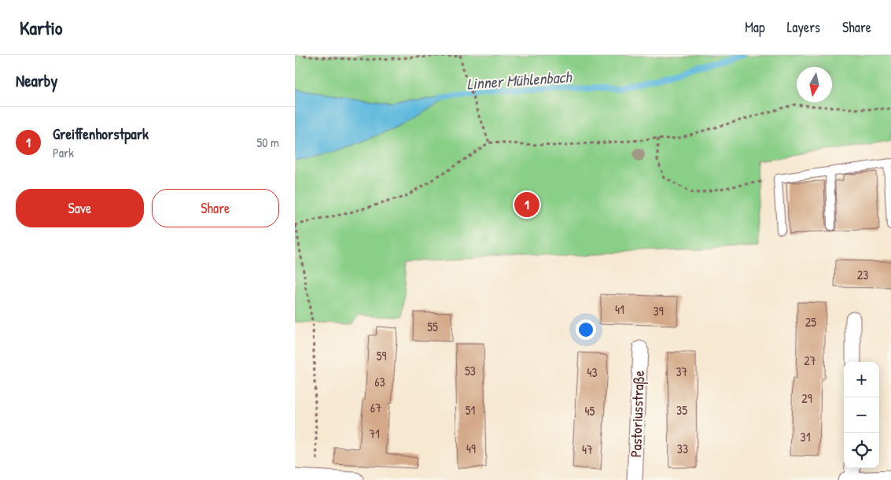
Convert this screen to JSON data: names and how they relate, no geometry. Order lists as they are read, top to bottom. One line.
{"streets":{"street":["Pastoriusstraße"]},"water":["Linner Mühlenbach"],"house_numbers":["23","41","39","25","55","59","27","53","37","43","63","29","67","51","35","45","71","31","49","33","47"],"north":"bottom","page":{"header":"Kartio","nav":["Map","Layers","Share"],"heading":"Nearby","list":[{"mark":"1","name":"Greiffenhorstpark","note":"Park","value":"50 m"}],"buttons":["Save","Share"],"pins":"1","map_buttons":["+","−"]}}
